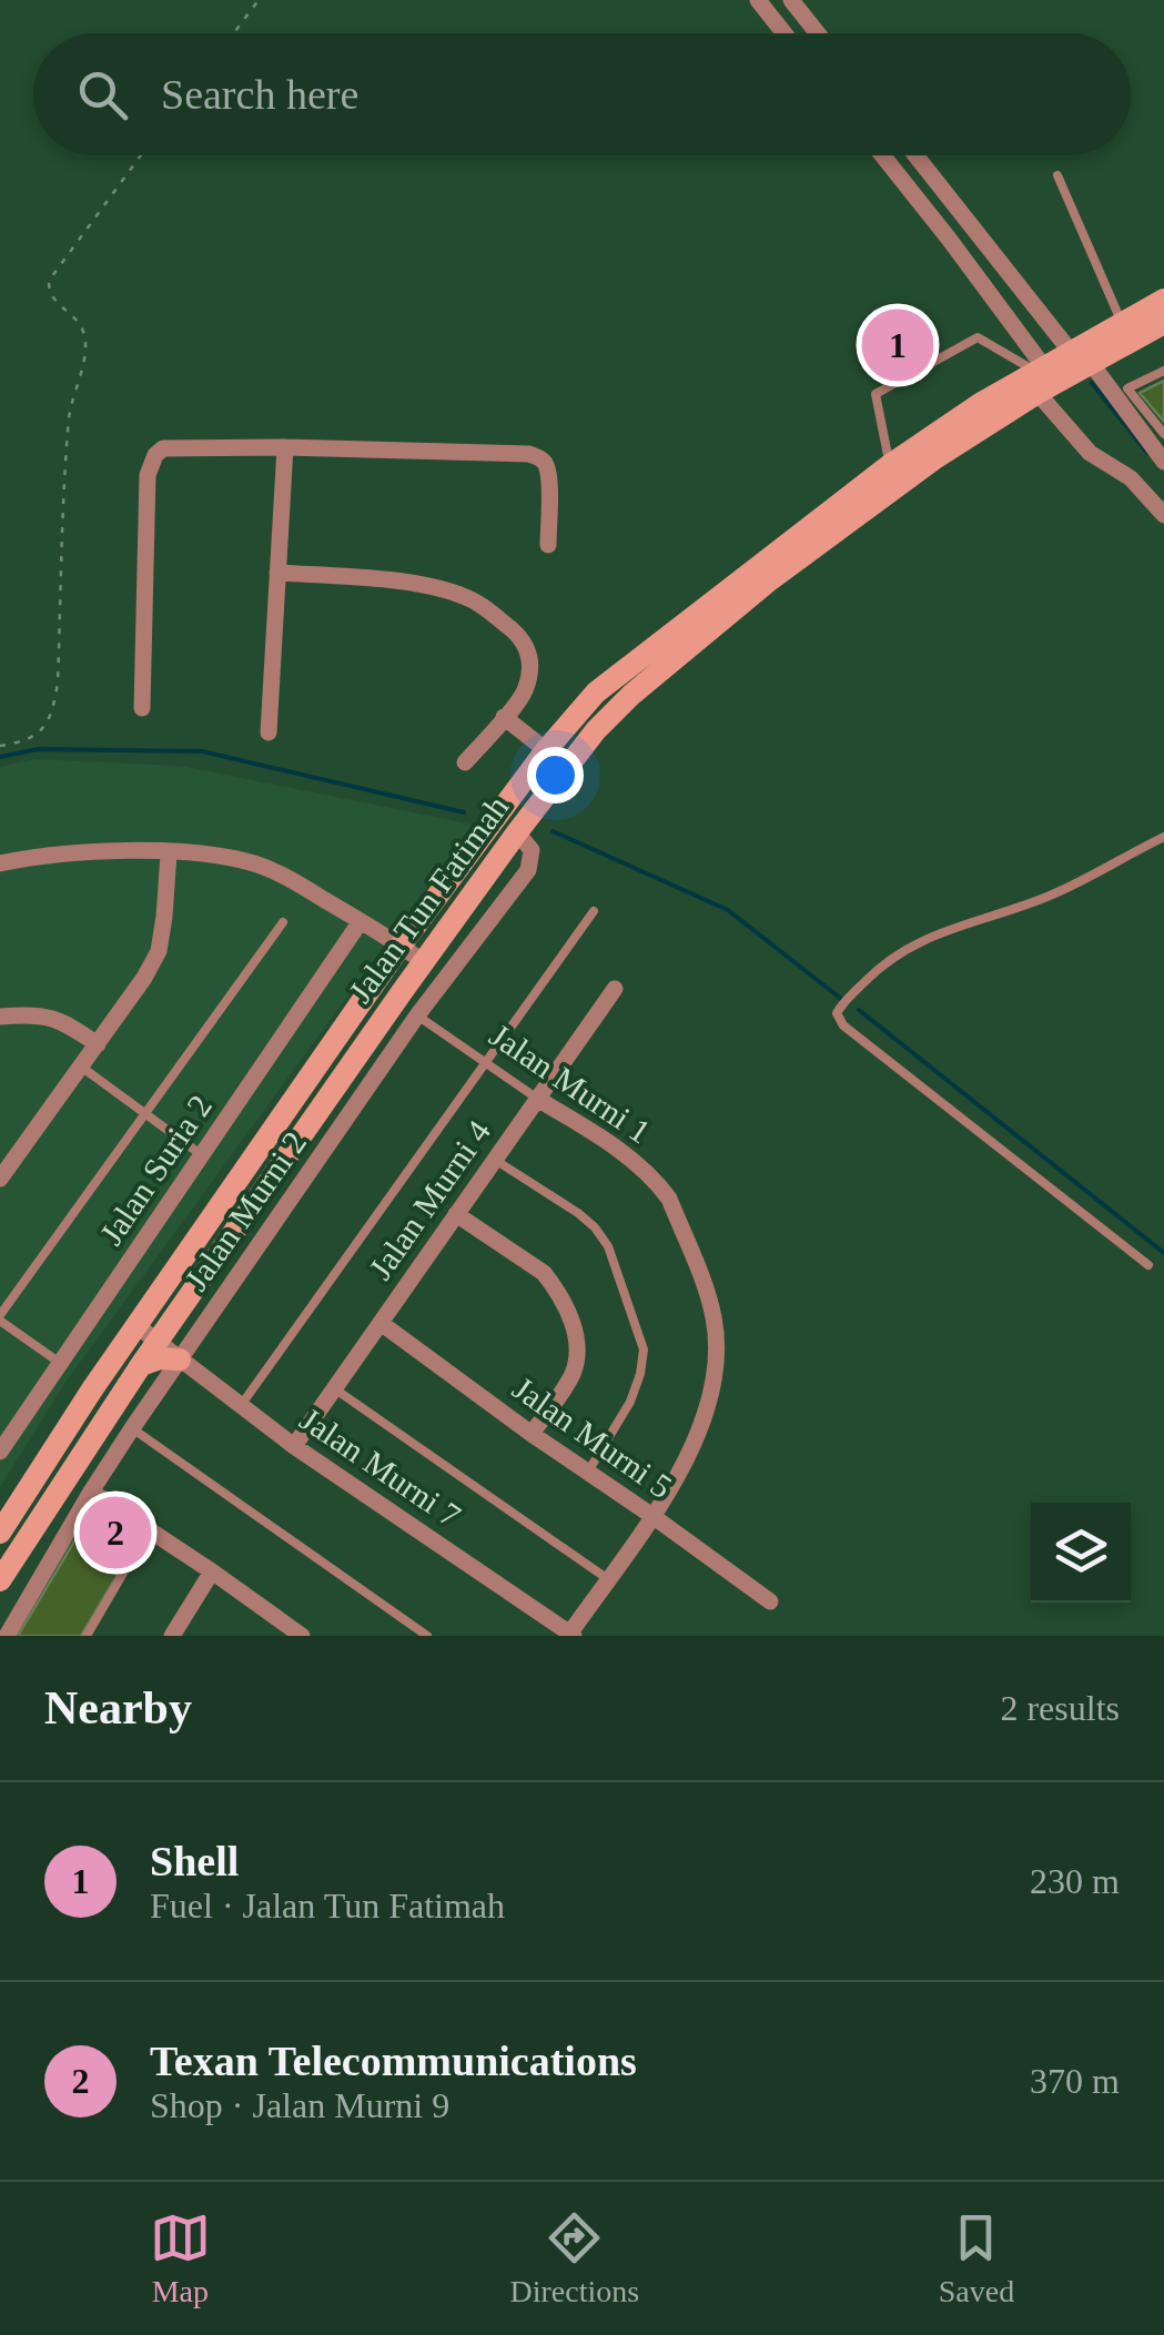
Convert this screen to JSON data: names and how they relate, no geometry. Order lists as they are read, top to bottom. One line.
{"streets":{"main road":["Jalan Tun Fatimah"],"street":["Jalan Murni 1","Jalan Suria 2","Jalan Murni 4","Jalan Murni 2","Jalan Murni 5","Jalan Murni 7"]},"crossings":[["Jalan Tun Fatimah","Jalan Murni 2"],["Jalan Tun Fatimah","Jalan Murni 7"],["Jalan Murni 1","Jalan Murni 4"],["Jalan Murni 1","Jalan Murni 2"],["Jalan Murni 1","Jalan Murni 5"],["Jalan Murni 1","Jalan Murni 7"],["Jalan Murni 4","Jalan Murni 5"],["Jalan Murni 4","Jalan Murni 7"],["Jalan Murni 2","Jalan Murni 7"]],"page":{"search":"Search here","pins":["1","2"],"heading":["Nearby","2 results"],"list":[{"mark":"1","name":"Shell","note":"Fuel · Jalan Tun Fatimah","value":"230 m"},{"mark":"2","name":"Texan Telecommunications","note":"Shop · Jalan Murni 9","value":"370 m"}],"nav":["Map","Directions","Saved"]}}
